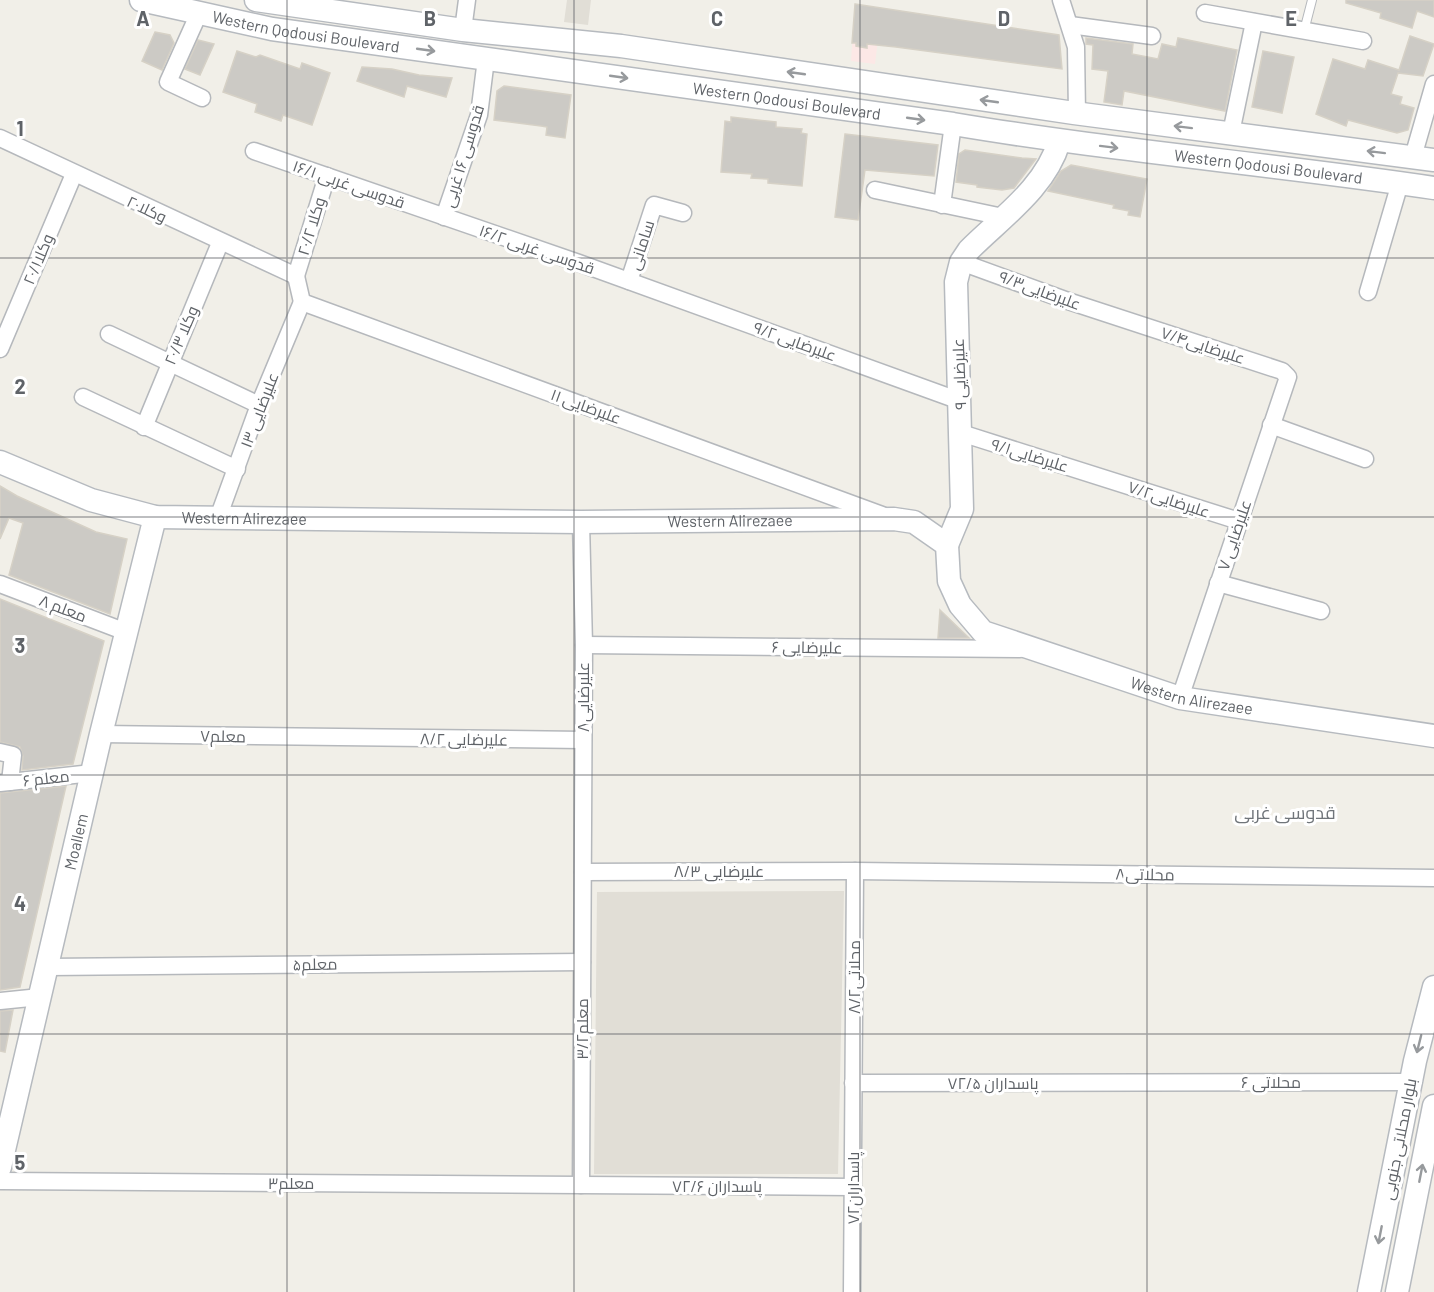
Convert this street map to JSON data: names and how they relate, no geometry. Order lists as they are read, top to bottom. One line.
{"streets":{"street":["Western Qodousi Boulevard","قدوسی ۱۶ غربی","۱۶/۱ قدوسی غربی","وکلا۲۰","وکلا ۲۰/۲","سامانی","۱۶/۲ قدوسی غربی","وکلا۲۰/۱","علیرضایی۹/۳","وکلا ۲۰/۳","۹/۲ علیرضایی","علیرضایی۷/۴","۹ علیرضایی","۱۱ علیرضایی","۱۳ علیرضایی","علیرضایی۹/۱","علیرضایی۷/۲","Western Alirezaee","۷ علیرضایی","۸ معلم","۶ علیرضایی","علیرضایی۸","معلم۷","علیرضایی ۸/۲","۶ معلم","Moallem","۸/۳ علیرضایی","محلاتی۸","معلم۵","محلاتی۸/۲","معلم۳/۲","۶ محلاتی","۷۲/۵ پاسداران","بلوار محلاتی جنوبی","معلم۳","۷۲/۶ پاسداران","پاسداران۷۲"]},"crossings":[["Western Qodousi Boulevard","قدوسی ۱۶ غربی"],["قدوسی ۱۶ غربی","۱۶/۱ قدوسی غربی"],["قدوسی ۱۶ غربی","۱۶/۲ قدوسی غربی"],["۱۶/۱ قدوسی غربی","وکلا ۲۰/۲"],["۱۶/۱ قدوسی غربی","۱۶/۲ قدوسی غربی"],["وکلا۲۰","وکلا ۲۰/۲"],["وکلا۲۰","وکلا۲۰/۱"],["وکلا۲۰","وکلا ۲۰/۳"],["سامانی","۱۶/۲ قدوسی غربی"],["سامانی","۹/۲ علیرضایی"],["۱۶/۲ قدوسی غربی","۹/۲ علیرضایی"],["علیرضایی۹/۳","علیرضایی۷/۴"],["علیرضایی۹/۳","۹ علیرضایی"],["۹/۲ علیرضایی","۹ علیرضایی"],["علیرضایی۷/۴","۷ علیرضایی"],["۹ علیرضایی","علیرضایی۹/۱"],["۹ علیرضایی","Western Alirezaee"],["۱۱ علیرضایی","۱۳ علیرضایی"],["۱۱ علیرضایی","Western Alirezaee"],["۱۳ علیرضایی","Western Alirezaee"],["علیرضایی۹/۱","علیرضایی۷/۲"],["علیرضایی۷/۲","۷ علیرضایی"],["Western Alirezaee","۷ علیرضایی"],["Western Alirezaee","۶ علیرضایی"],["Western Alirezaee","علیرضایی۸"],["Western Alirezaee","Moallem"],["۸ معلم","Moallem"],["۶ علیرضایی","علیرضایی۸"],["علیرضایی۸","علیرضایی ۸/۲"],["علیرضایی۸","۸/۳ علیرضایی"],["علیرضایی۸","معلم۳/۲"],["معلم۷","علیرضایی ۸/۲"],["معلم۷","Moallem"],["۶ معلم","Moallem"],["Moallem","معلم۵"],["۸/۳ علیرضایی","محلاتی۸"],["۸/۳ علیرضایی","محلاتی۸/۲"],["۸/۳ علیرضایی","معلم۳/۲"],["محلاتی۸","محلاتی۸/۲"],["معلم۵","معلم۳/۲"],["محلاتی۸/۲","۷۲/۵ پاسداران"],["محلاتی۸/۲","پاسداران۷۲"],["معلم۳/۲","معلم۳"],["معلم۳/۲","۷۲/۶ پاسداران"],["۶ محلاتی","۷۲/۵ پاسداران"],["۶ محلاتی","بلوار محلاتی جنوبی"],["۷۲/۵ پاسداران","پاسداران۷۲"],["معلم۳","۷۲/۶ پاسداران"],["۷۲/۶ پاسداران","پاسداران۷۲"]],"districts":["قدوسی غربی"],"grid":{"columns":["A","B","C","D","E"],"rows":["1","2","3","4","5"]}}
